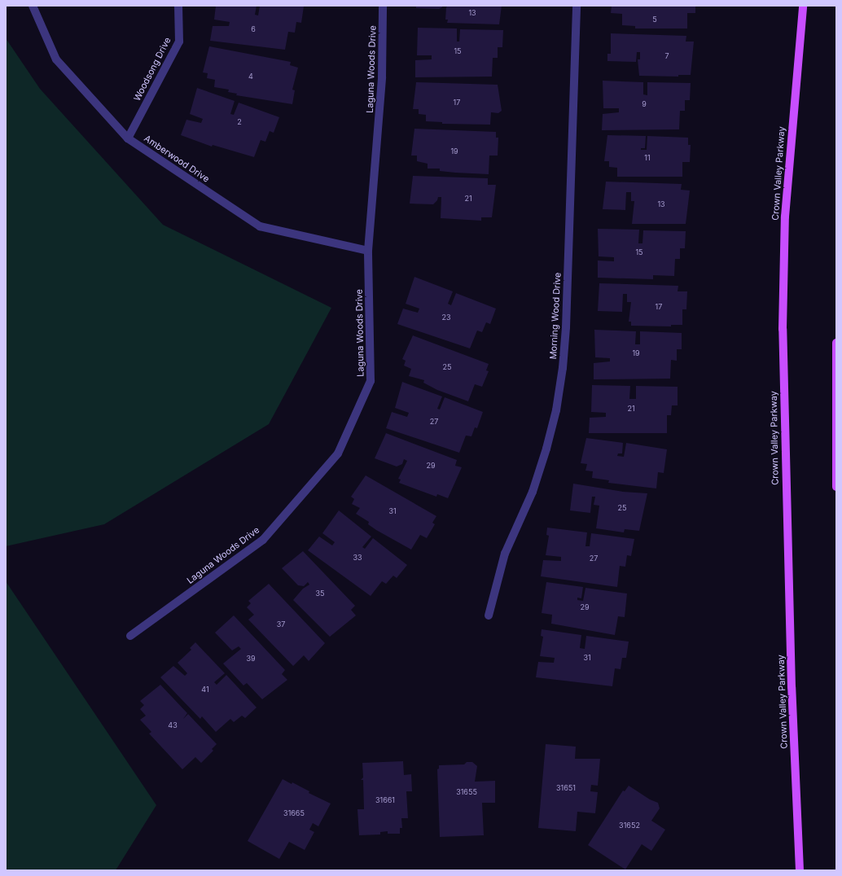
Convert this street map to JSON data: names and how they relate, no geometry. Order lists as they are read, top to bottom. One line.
{"streets":{"main road":["Crown Valley Parkway"],"street":["Woodsong Drive","Laguna Woods Drive","Amberwood Drive","Morning Wood Drive"]},"crossings":[["Woodsong Drive","Amberwood Drive"],["Laguna Woods Drive","Amberwood Drive"]],"house_numbers":["13","5","6","15","7","4","17","9","2","19","11","21","13","15","17","23","19","25","21","27","29","25","31","33","27","35","29","37","31","39","41","43","31651","31655","31661","31665","31652"]}
